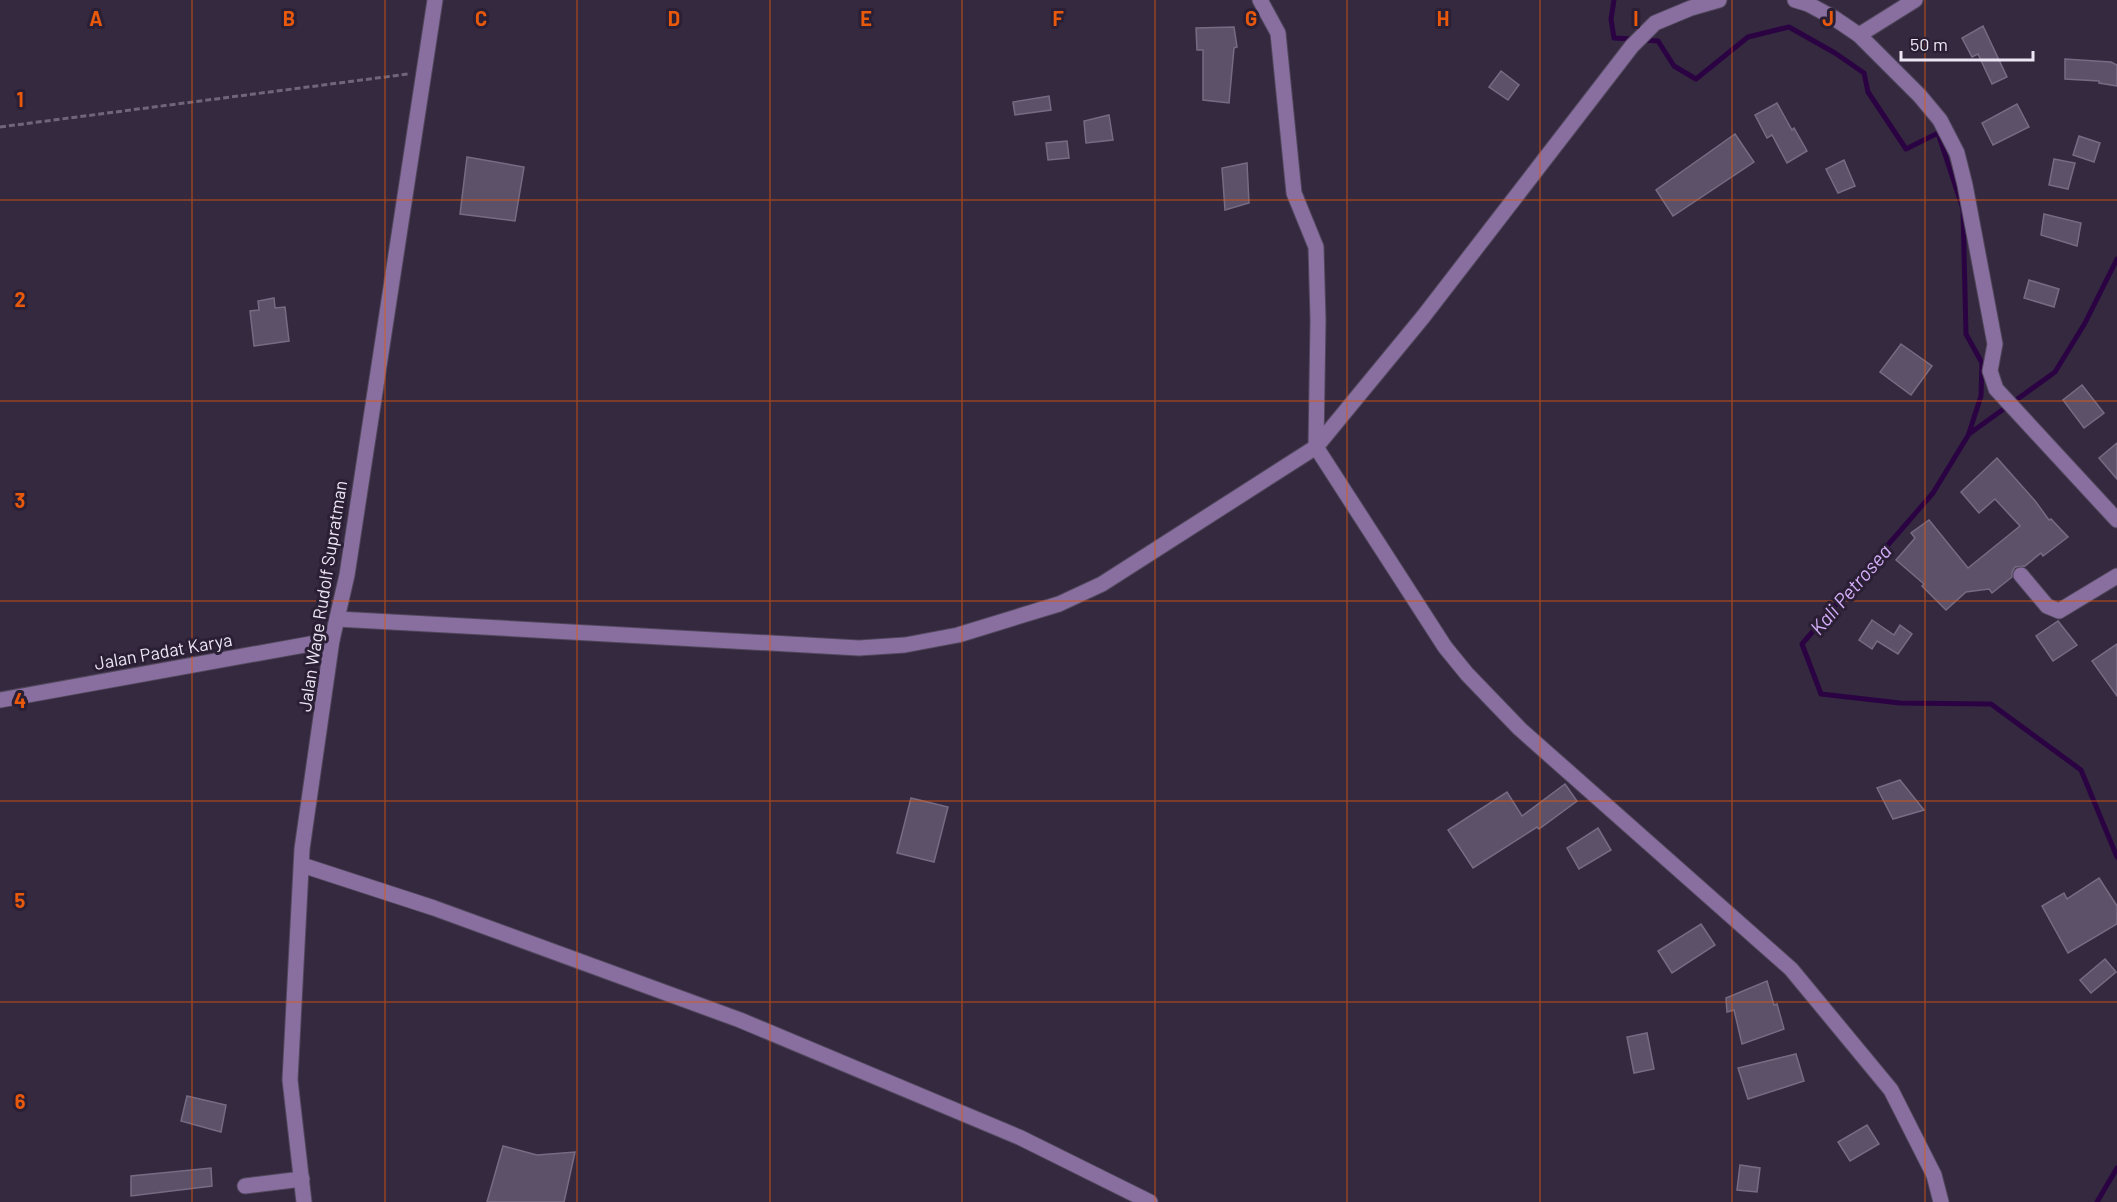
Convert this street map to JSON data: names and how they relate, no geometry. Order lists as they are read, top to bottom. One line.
{"streets":{"street":["Jalan Wage Rudolf Supratman","Jalan Padat Karya"]},"crossings":[["Jalan Wage Rudolf Supratman","Jalan Padat Karya"]],"water":["Kali Petrosea"],"scale_bar":"50 m","grid":{"columns":["A","B","C","D","E","F","G","H","I","J"],"rows":["1","2","3","4","5","6"]}}
